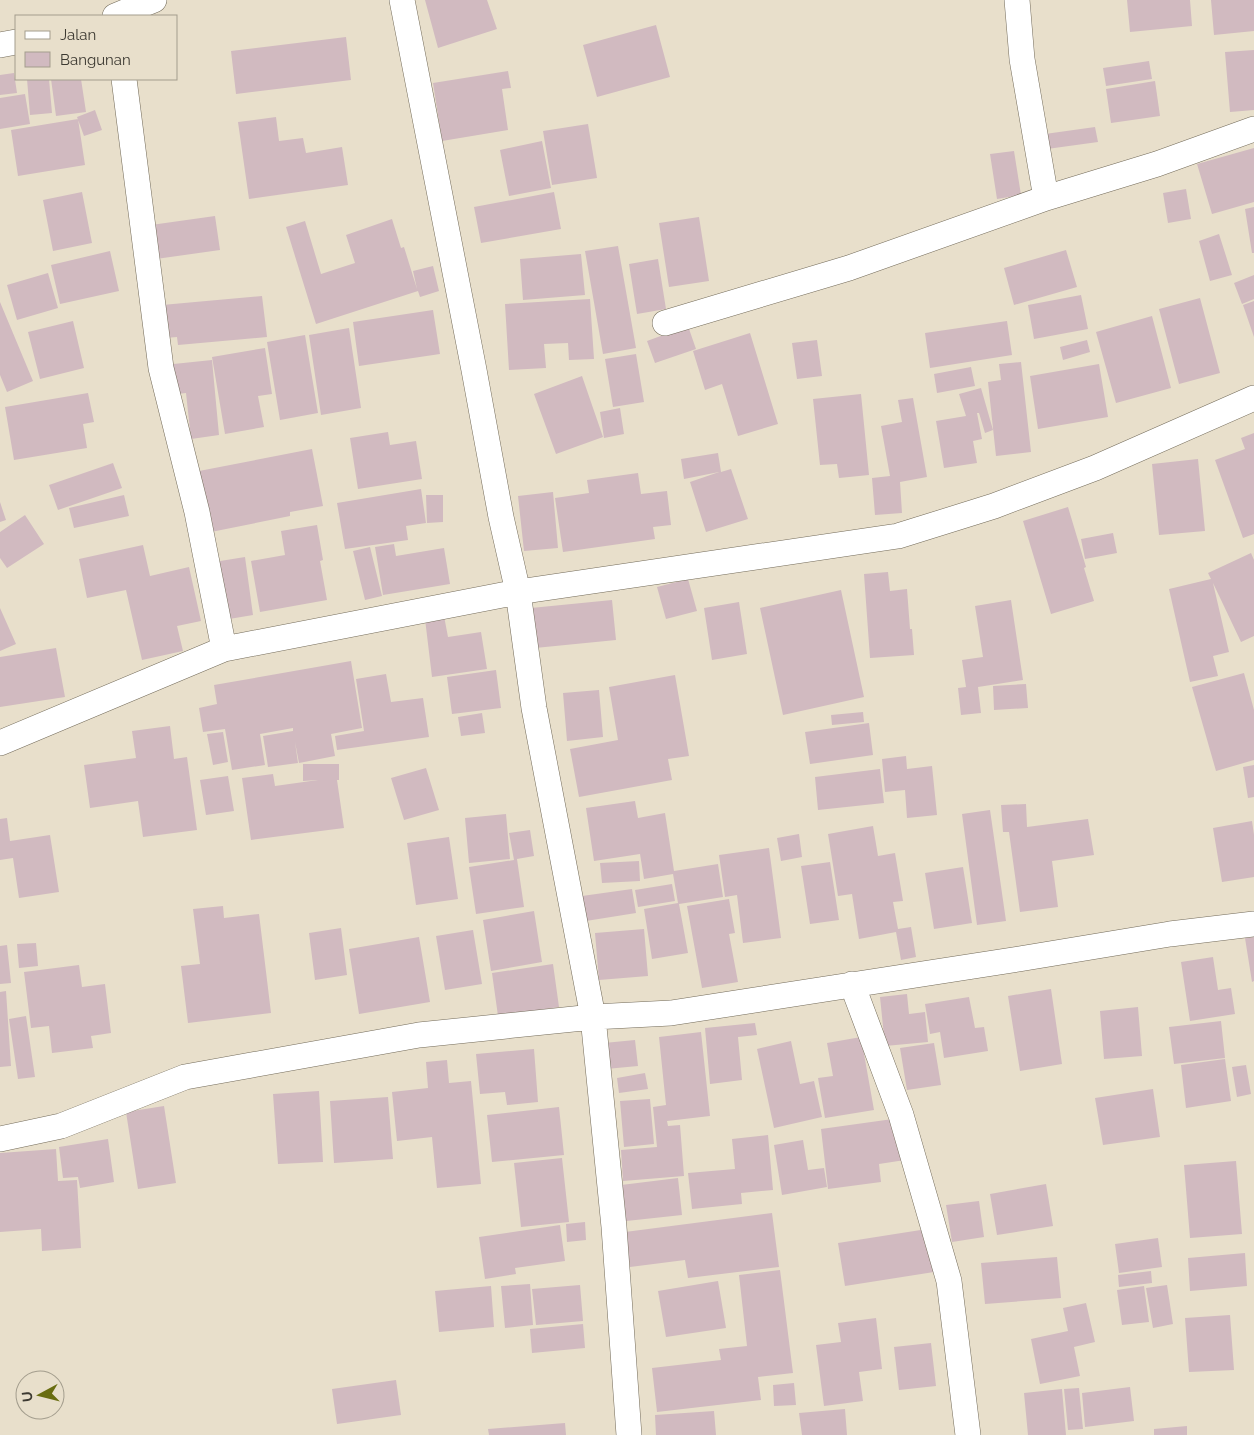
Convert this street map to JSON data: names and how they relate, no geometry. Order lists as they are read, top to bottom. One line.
{"legend":["Jalan","Bangunan"],"north":"left"}
